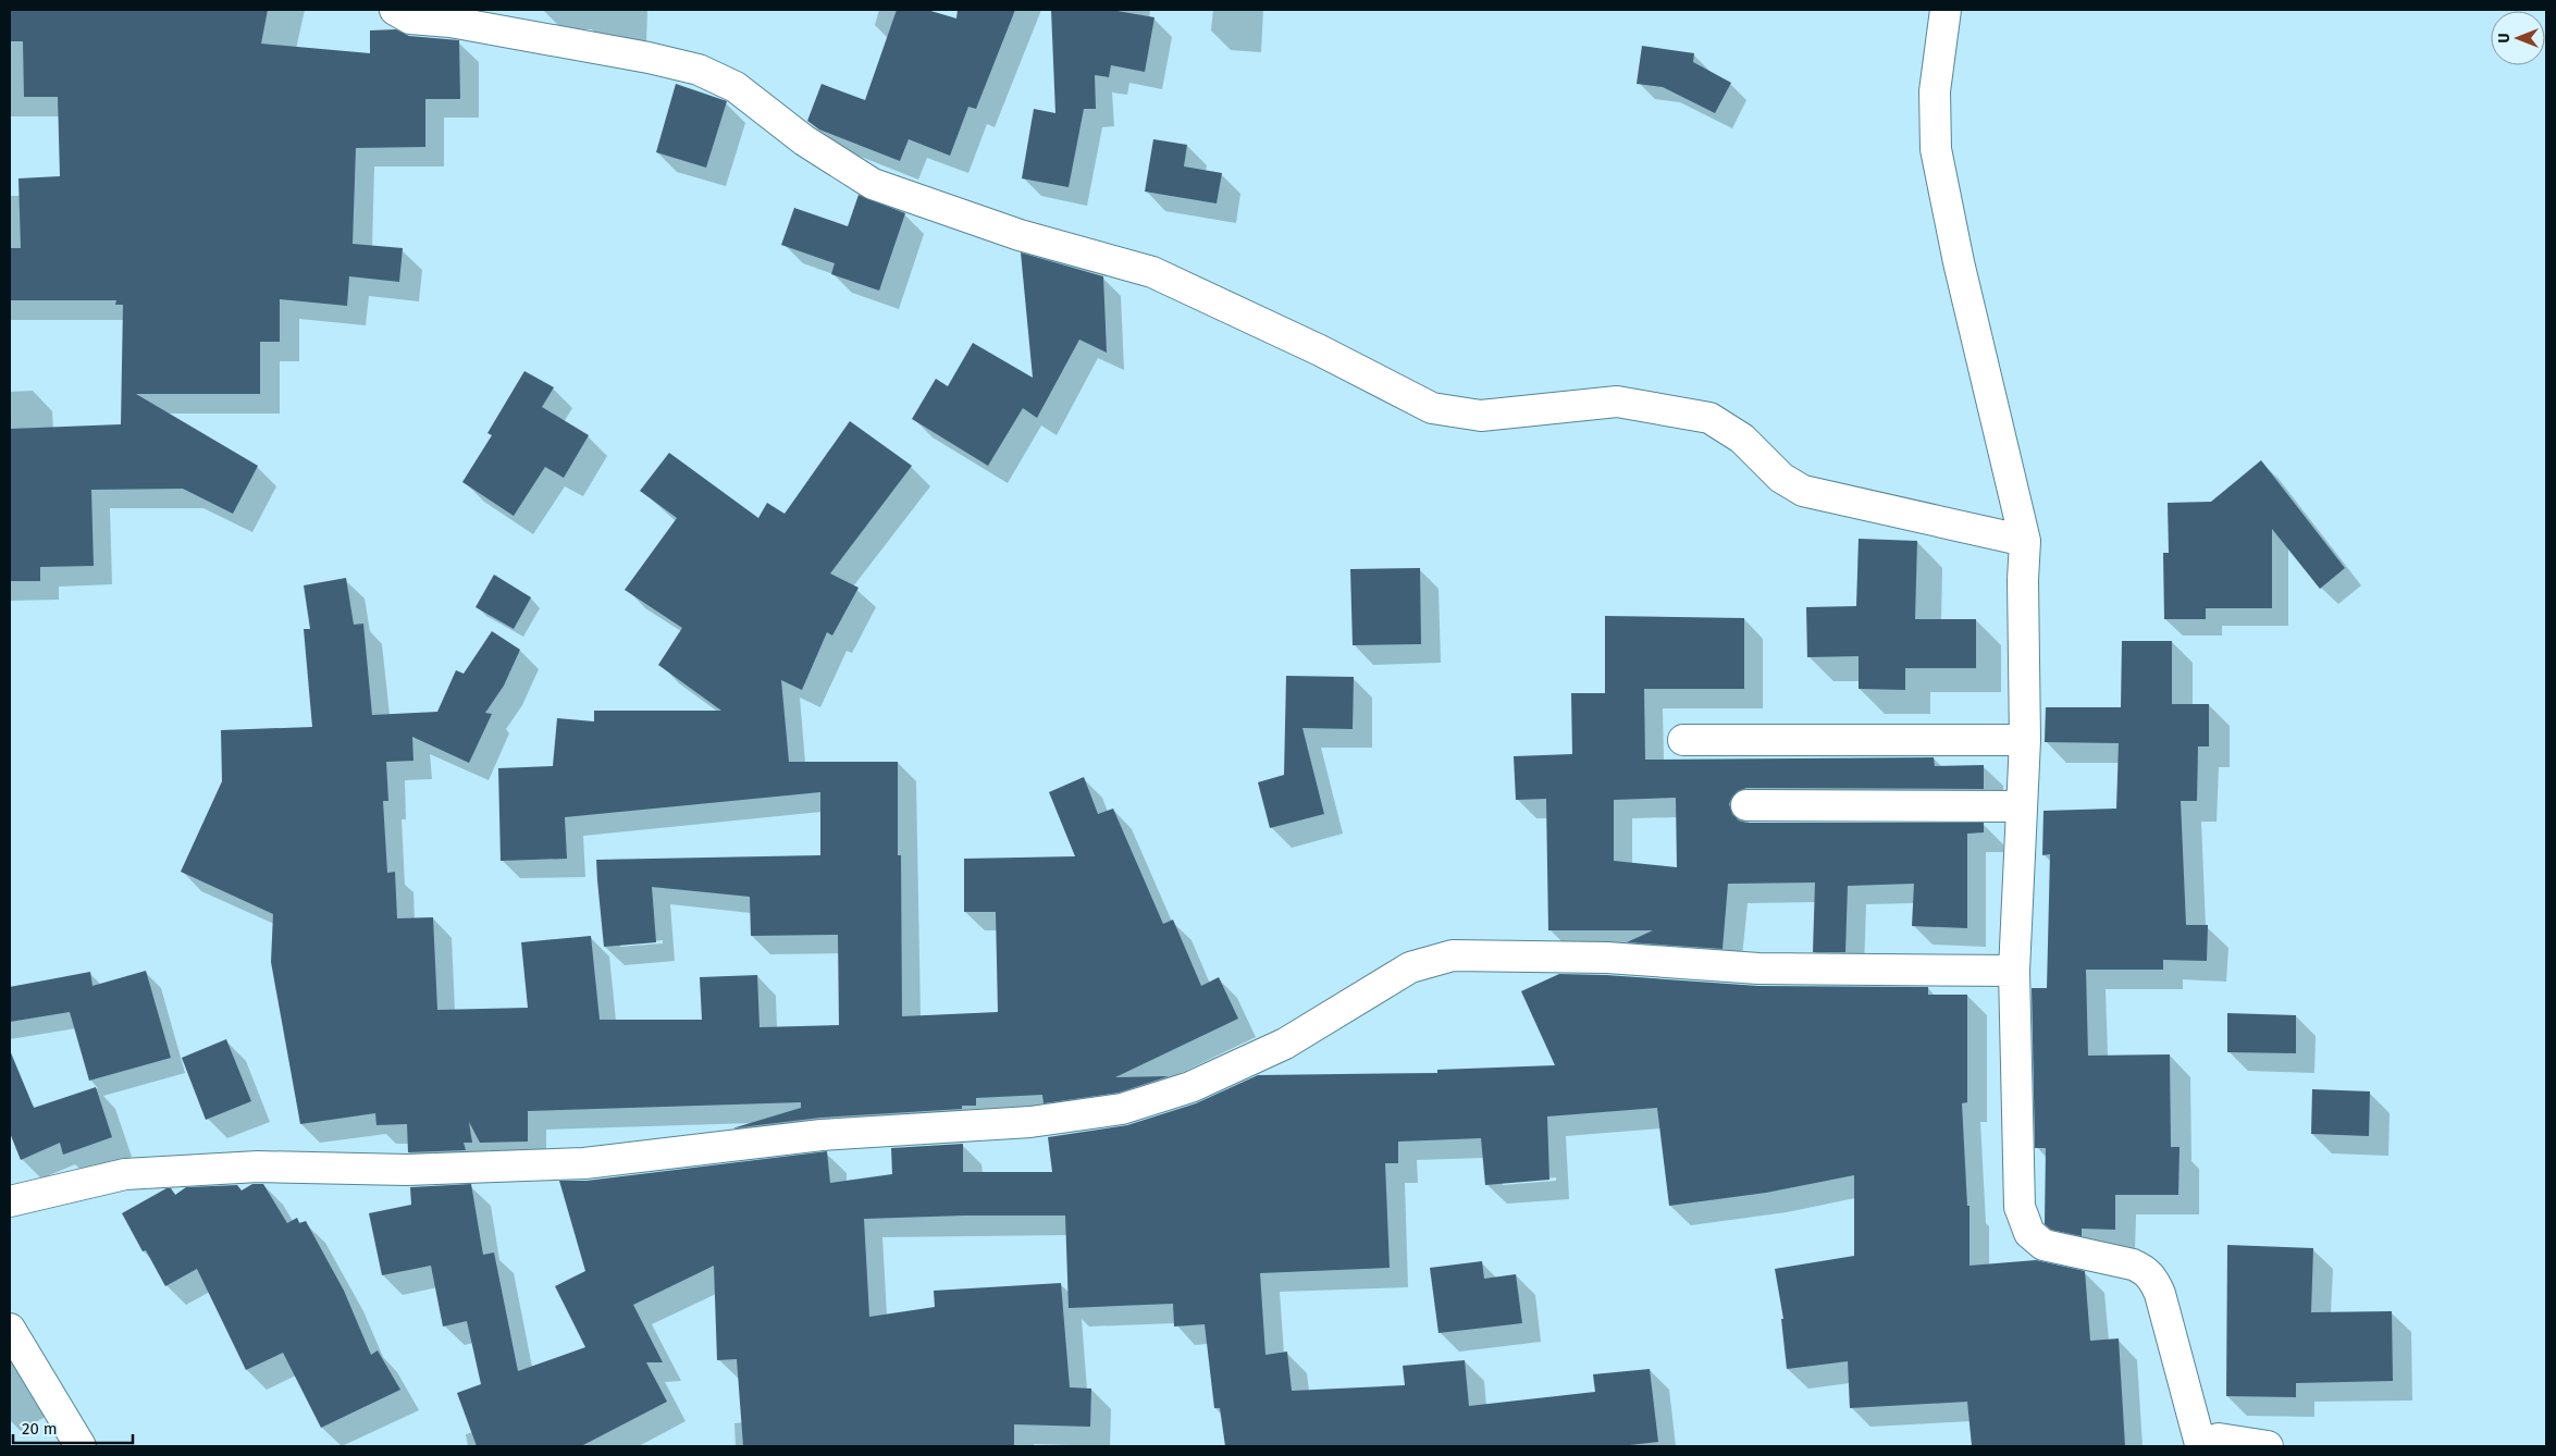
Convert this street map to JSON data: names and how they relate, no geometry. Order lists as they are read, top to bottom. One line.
{"scale_bar":"20 m","north":"left"}
